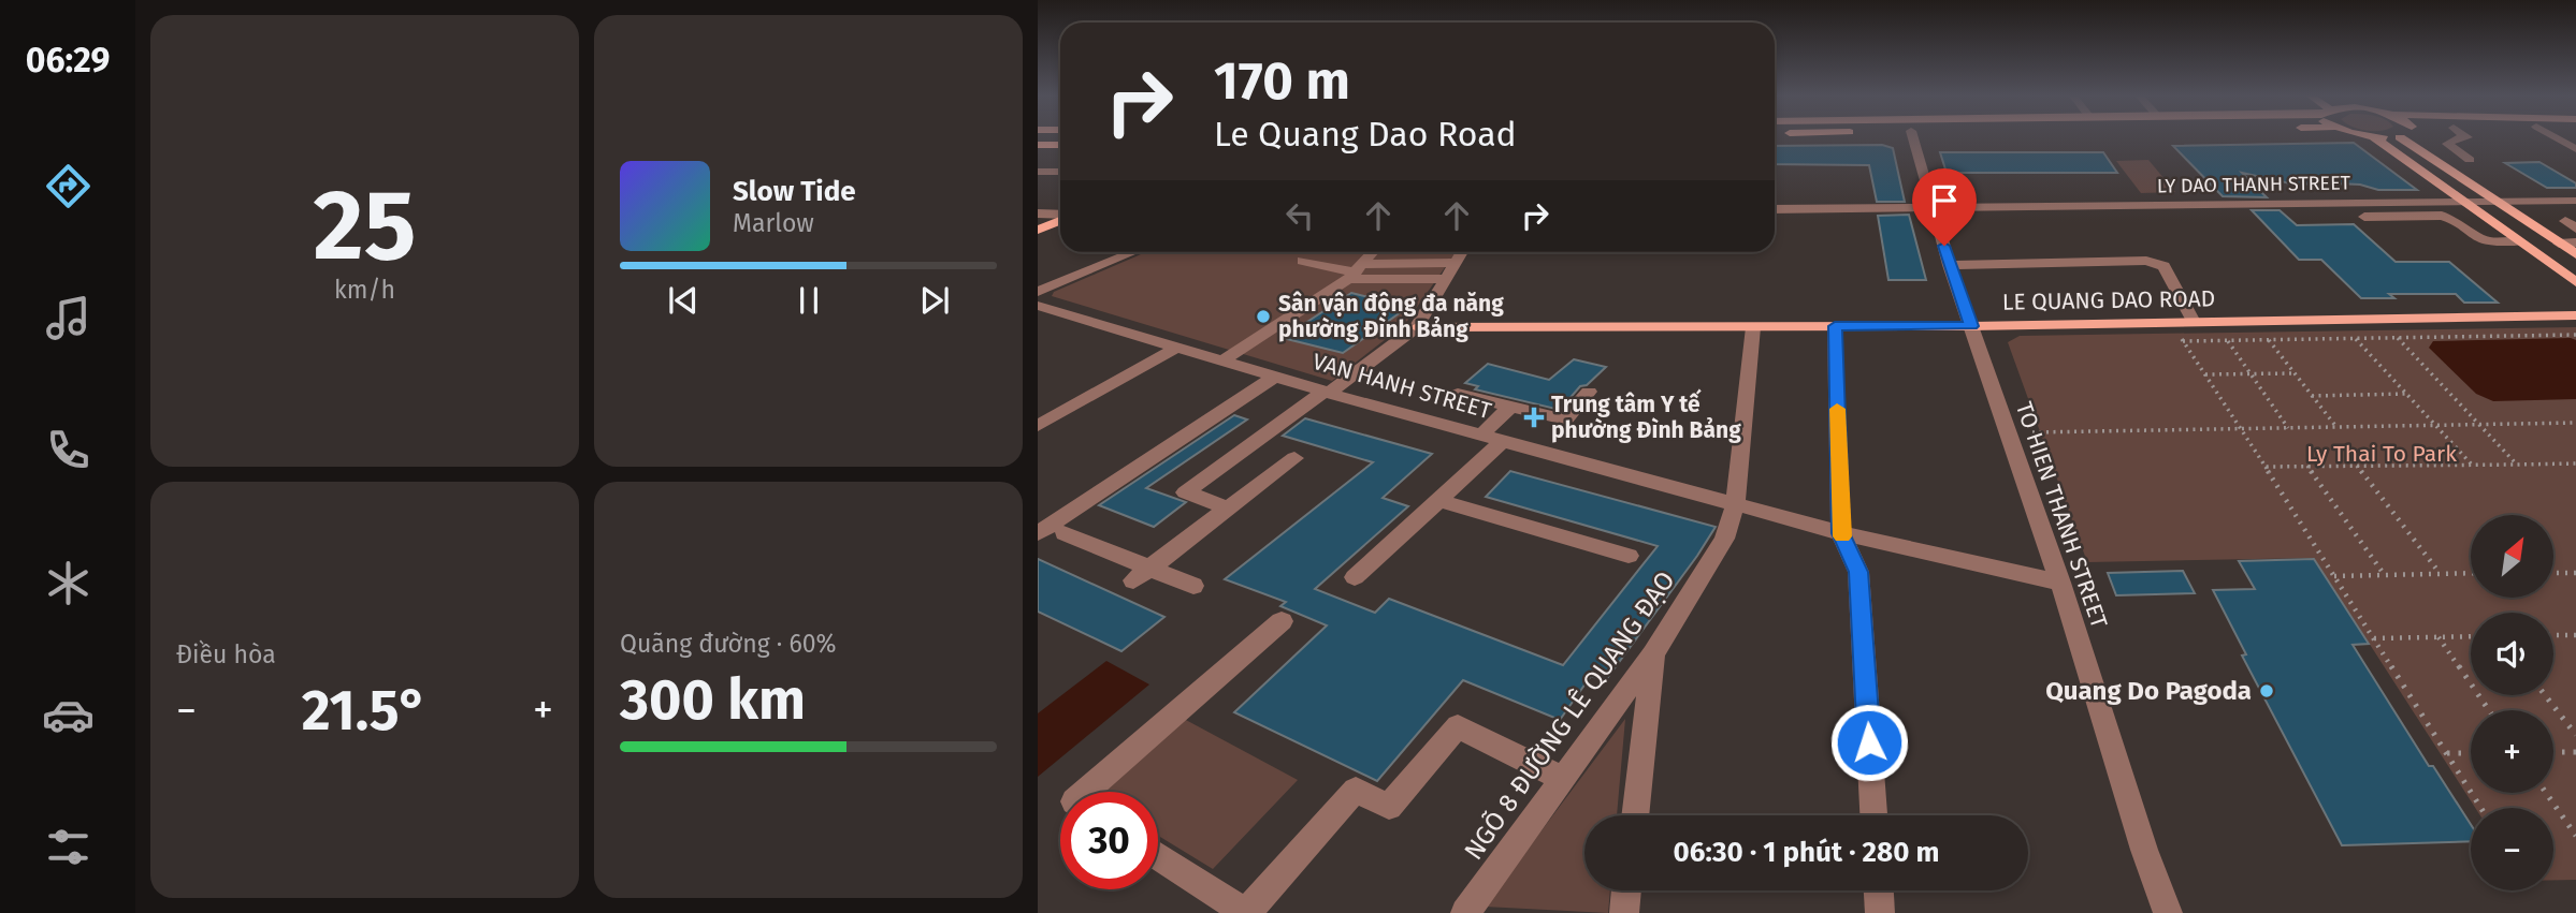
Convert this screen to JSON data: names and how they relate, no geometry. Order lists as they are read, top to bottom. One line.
{"streets":{"main road":["LE QUANG DAO ROAD"],"street":["LY DAO THANH STREET","VAN HANH STREET","TO HIEN THANH STREET","NGÕ 8 ĐƯỜNG LÊ QUANG ĐẠO"]},"crossings":[["LY DAO THANH STREET","TO HIEN THANH STREET"],["LE QUANG DAO ROAD","TO HIEN THANH STREET"],["LE QUANG DAO ROAD","NGÕ 8 ĐƯỜNG LÊ QUANG ĐẠO"],["VAN HANH STREET","TO HIEN THANH STREET"],["VAN HANH STREET","NGÕ 8 ĐƯỜNG LÊ QUANG ĐẠO"]],"parks":["Ly Thai To Park"],"places":{"other":["Sân vận động đa năng phường Đình Bảng","Quang Do Pagoda"],"health":["Trung tâm Y tế phường Đình Bảng"]},"north":"top right","page":{"tabs":"06:29","tile":[["25","km/h"],"Điều hòa",["Quãng đường · 60%","300 km"]],"turn":["170 m","Le Quang Dao Road"],"song":["Slow Tide","Marlow"],"map_buttons":["+","−"],"heat":["−","21.5°","+"],"limit":"30","trip":"06:30 · 1 phút · 280 m"}}
